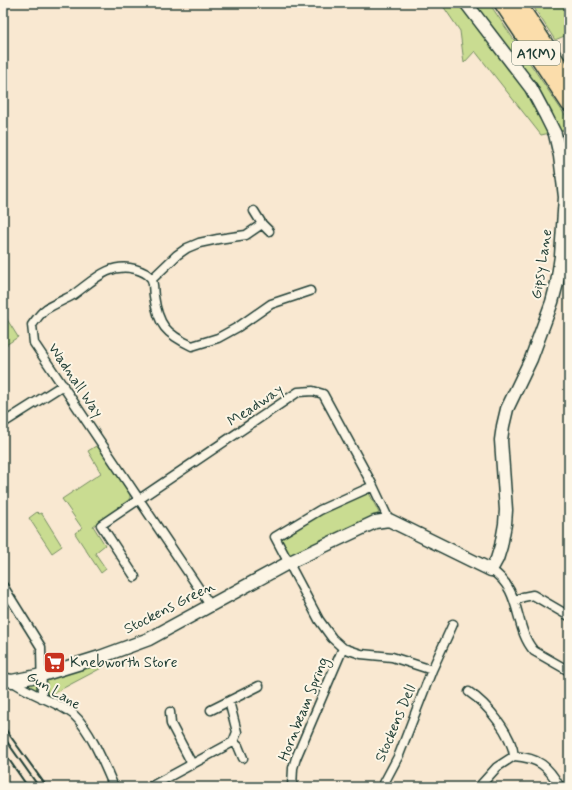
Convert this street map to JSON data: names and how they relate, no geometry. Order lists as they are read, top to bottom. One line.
{"streets":{"highway":["A1(M)"],"street":["Gipsy Lane","Wadnall Way","Meadway","Stockens Green","Gun Lane","Hornbeam Spring","Stockens Dell"]},"crossings":[["Wadnall Way","Meadway"],["Wadnall Way","Stockens Green"],["Meadway","Stockens Green"],["Stockens Green","Gun Lane"],["Stockens Green","Hornbeam Spring"],["Hornbeam Spring","Stockens Dell"]],"places":{"supermarket":["Knebworth Store"]}}
